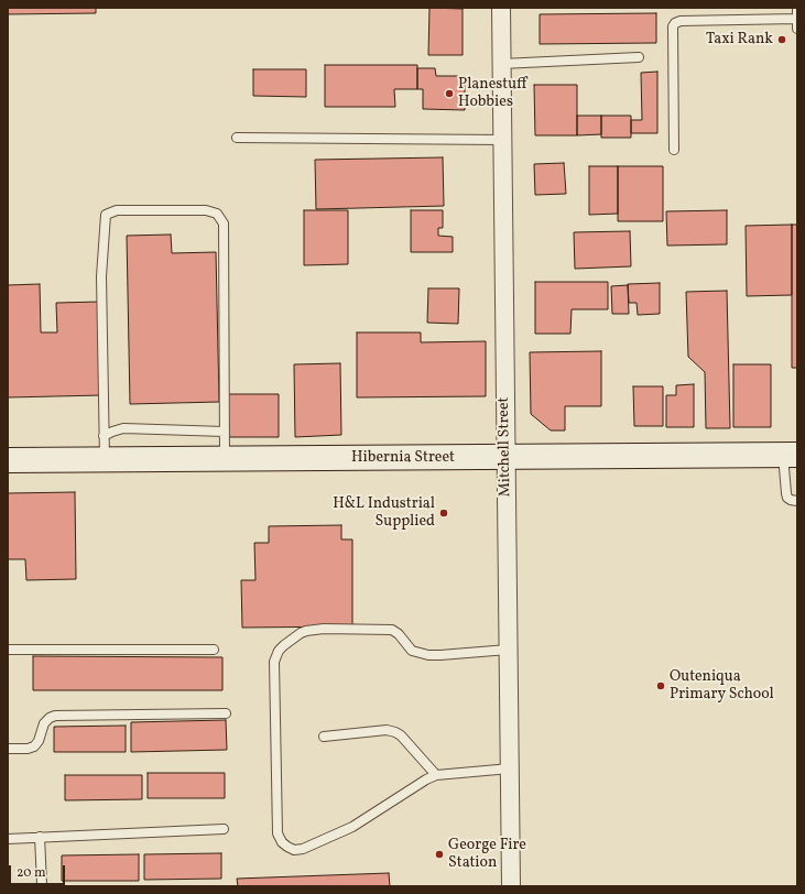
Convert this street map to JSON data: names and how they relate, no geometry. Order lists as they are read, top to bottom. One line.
{"streets":{"street":["Mitchell Street","Hibernia Street"]},"crossings":[["Mitchell Street","Hibernia Street"]],"places":["Taxi Rank","Planestuff Hobbies","H&L Industrial Supplied","Outeniqua Primary School","George Fire Station"],"scale_bar":"20 m"}
